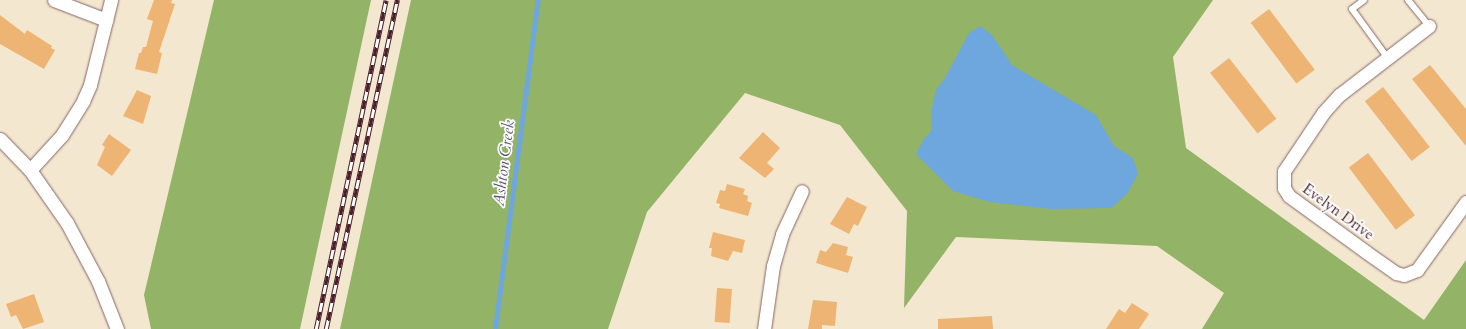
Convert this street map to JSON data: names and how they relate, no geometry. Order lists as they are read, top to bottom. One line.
{"streets":{"street":["Evelyn Drive"]},"water":["Ashton Creek"]}
